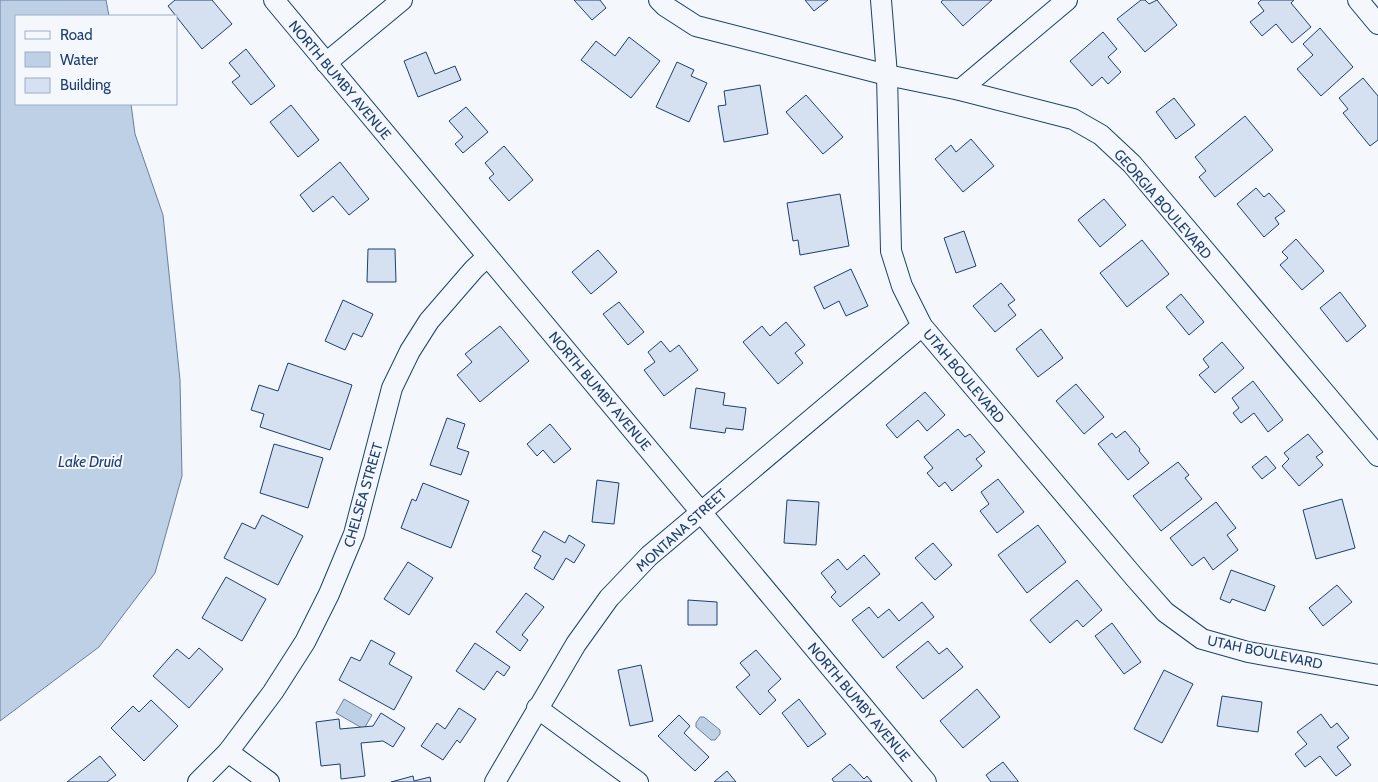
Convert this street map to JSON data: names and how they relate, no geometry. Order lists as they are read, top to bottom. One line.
{"streets":{"street":["NORTH BUMBY AVENUE","GEORGIA BOULEVARD","UTAH BOULEVARD","CHELSEA STREET","MONTANA STREET"]},"crossings":[["NORTH BUMBY AVENUE","CHELSEA STREET"],["NORTH BUMBY AVENUE","MONTANA STREET"],["GEORGIA BOULEVARD","UTAH BOULEVARD"],["UTAH BOULEVARD","MONTANA STREET"]],"water":["Lake Druid"],"legend":["Road","Water","Building"]}
